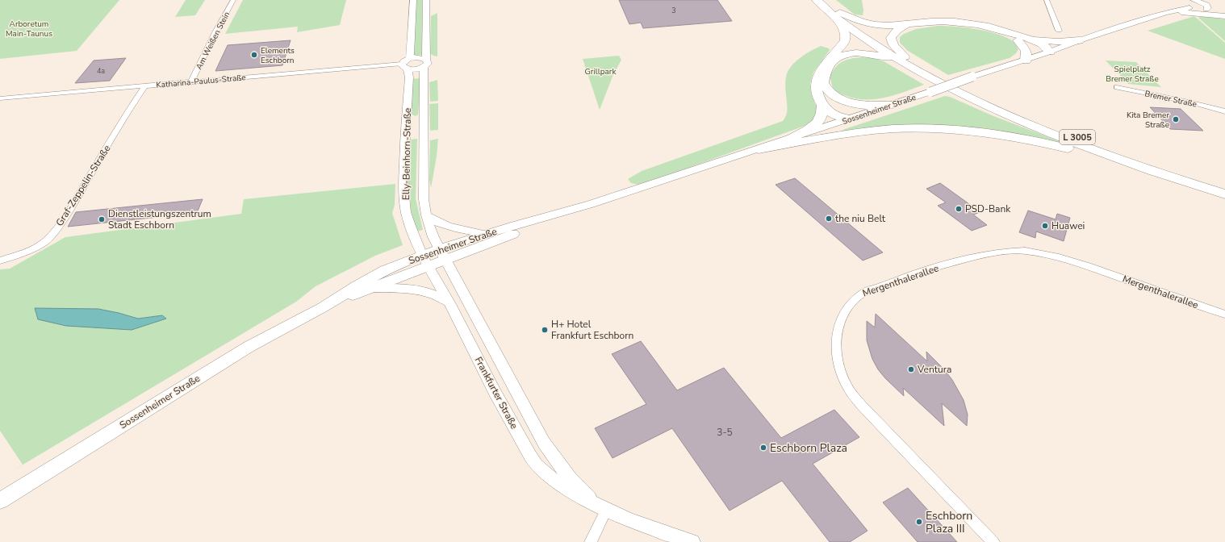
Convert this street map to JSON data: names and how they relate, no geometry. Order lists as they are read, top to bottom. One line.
{"streets":{"highway":["L 3005"],"main road":["Sossenheimer Straße"],"street":["Am Weißen Stein","Katharina-Paulus-Straße","Bremer Straße","Elly-Beinhorn-Straße","Graf-Zeppelin-Straße","Mergenthalerallee","Frankfurter Straße"]},"crossings":[["Am Weißen Stein","Katharina-Paulus-Straße"],["Katharina-Paulus-Straße","Elly-Beinhorn-Straße"],["Katharina-Paulus-Straße","Graf-Zeppelin-Straße"],["Sossenheimer Straße","Elly-Beinhorn-Straße"],["Sossenheimer Straße","Frankfurter Straße"],["Elly-Beinhorn-Straße","Frankfurter Straße"]],"parks":["Arboretum Main-Taunus","Spielplatz Bremer Straße","Grillpark"],"places":["Elements Eschborn","Kita Bremer Straße","PSD-Bank","the niu Belt","Dienstleistungszentrum Stadt Eschborn","Huawei","H+ Hotel Frankfurt Eschborn","Ventura","Eschborn Plaza","Eschborn Plaza III"],"house_numbers":["3","4a","3-5"]}
